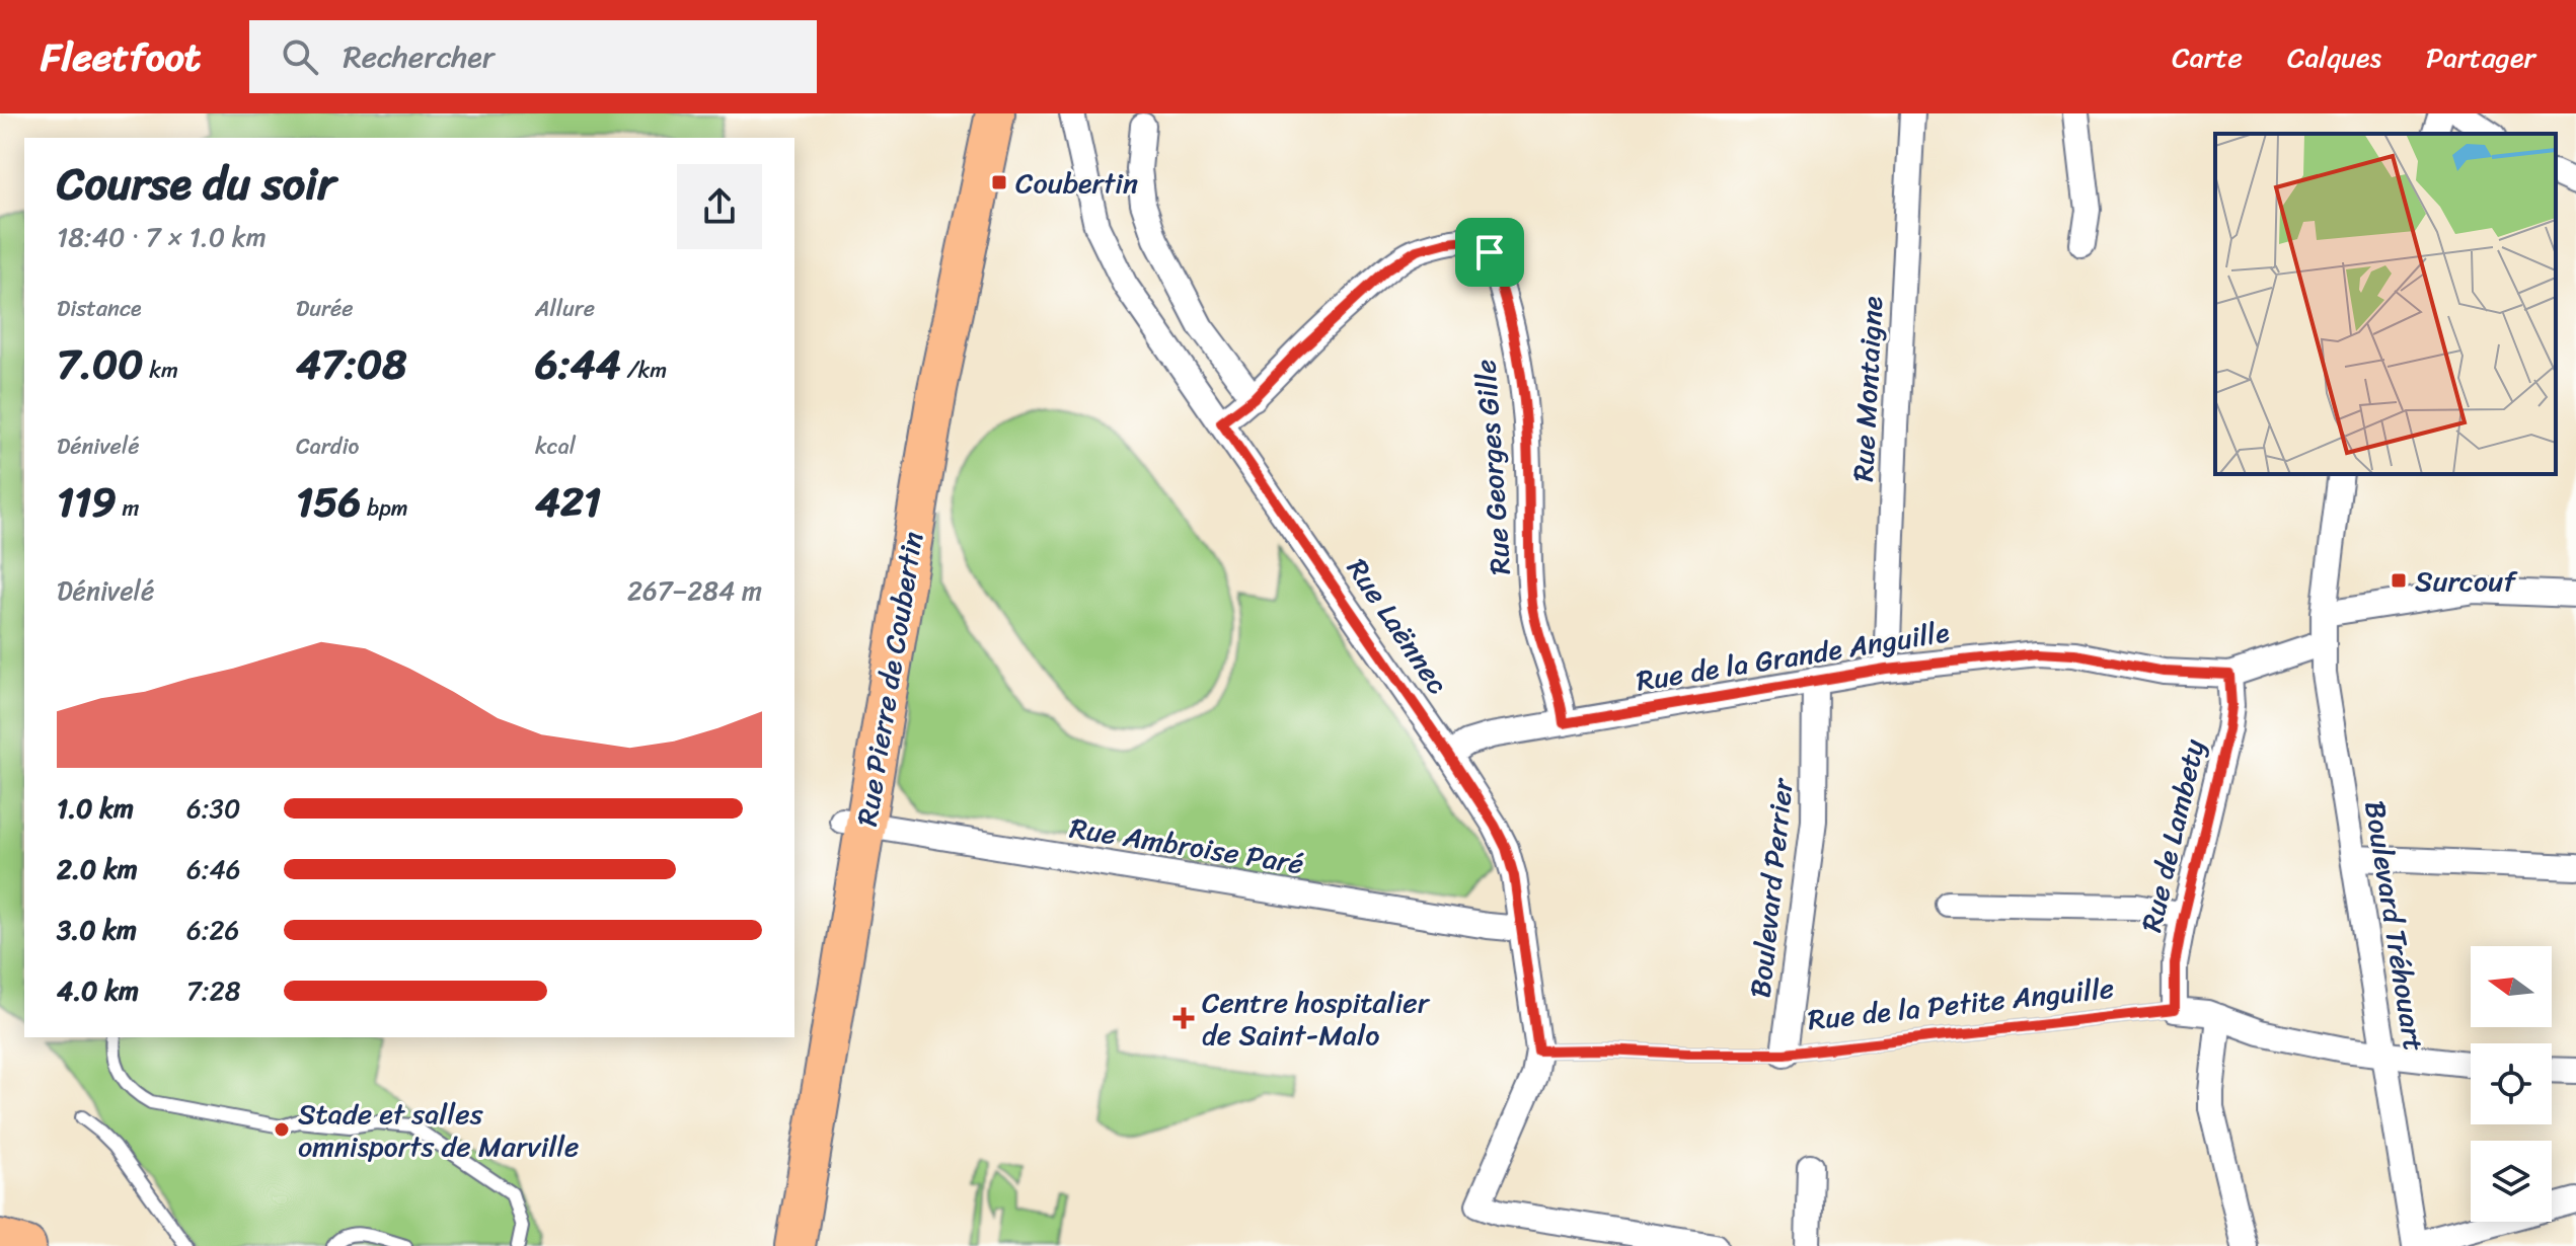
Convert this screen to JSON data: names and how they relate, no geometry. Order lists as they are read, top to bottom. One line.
{"streets":{"main road":["Rue Pierre de Coubertin"],"street":["Rue Montaigne","Rue Georges Gille","Rue Laënnec","Rue de la Grande Anguille","Rue de Lambety","Rue Ambroise Paré","Boulevard Perrier","Boulevard Tréhouart","Rue de la Petite Anguille"]},"crossings":[["Rue Montaigne","Rue de la Grande Anguille"],["Rue Georges Gille","Rue Laënnec"],["Rue Georges Gille","Rue de la Grande Anguille"],["Rue Laënnec","Rue de la Grande Anguille"],["Rue Laënnec","Rue Ambroise Paré"],["Rue Laënnec","Rue de la Petite Anguille"],["Rue de la Grande Anguille","Rue de Lambety"],["Rue de la Grande Anguille","Boulevard Perrier"],["Rue Pierre de Coubertin","Rue Ambroise Paré"],["Rue de Lambety","Rue de la Petite Anguille"],["Boulevard Perrier","Rue de la Petite Anguille"],["Boulevard Tréhouart","Rue de la Petite Anguille"]],"places":{"transit":["Coubertin","Surcouf"],"health":["Centre hospitalier de Saint-Malo"],"other":["Stade et salles omnisports de Marville"]},"north":"left","page":{"header":"Fleetfoot","search":"Rechercher","nav":["Carte","Calques","Partager"],"heading":["Course du soir","18:40 · 7 × 1.0 km"],"stats":[["Distance","7.00 km"],["Durée","47:08"],["Allure","6:44 /km"],["Dénivelé","119 m"],["Cardio","156 bpm"],["kcal","421"]],"chart":["Dénivelé","267–284 m"],"list":[{"name":"1.0 km","note":"6:30"},{"name":"2.0 km","note":"6:46"},{"name":"3.0 km","note":"6:26"},{"name":"4.0 km","note":"7:28"}]}}
